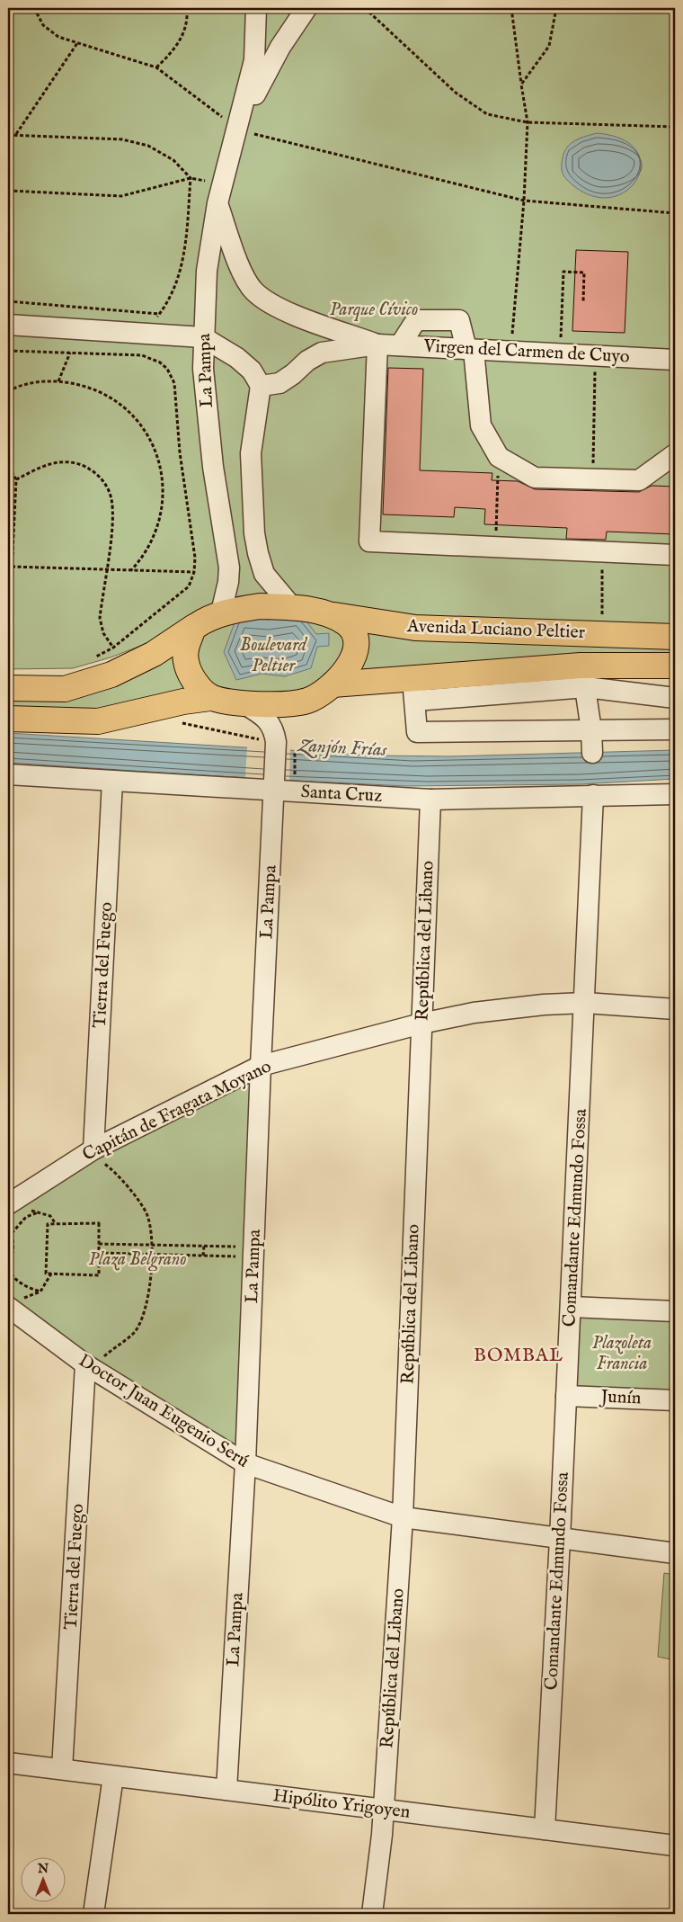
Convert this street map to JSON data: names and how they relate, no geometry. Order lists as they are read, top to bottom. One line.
{"streets":{"main road":["Avenida Luciano Peltier"],"street":["Virgen del Carmen de Cuyo","La Pampa","Santa Cruz","República del Libano","Tierra del Fuego","Capitán de Fragata Moyano","Comandante Edmundo Fossa","Junín","Doctor Juan Eugenio Serú","Hipólito Yrigoyen"]},"crossings":[["Virgen del Carmen de Cuyo","La Pampa"],["La Pampa","Avenida Luciano Peltier"],["La Pampa","Santa Cruz"],["La Pampa","Capitán de Fragata Moyano"],["La Pampa","Doctor Juan Eugenio Serú"],["La Pampa","Hipólito Yrigoyen"],["Santa Cruz","República del Libano"],["Santa Cruz","Tierra del Fuego"],["Santa Cruz","Comandante Edmundo Fossa"],["República del Libano","Capitán de Fragata Moyano"],["República del Libano","Doctor Juan Eugenio Serú"],["República del Libano","Hipólito Yrigoyen"],["Tierra del Fuego","Capitán de Fragata Moyano"],["Tierra del Fuego","Doctor Juan Eugenio Serú"],["Tierra del Fuego","Hipólito Yrigoyen"],["Capitán de Fragata Moyano","Comandante Edmundo Fossa"],["Comandante Edmundo Fossa","Junín"],["Comandante Edmundo Fossa","Doctor Juan Eugenio Serú"],["Comandante Edmundo Fossa","Hipólito Yrigoyen"]],"districts":["BOMBAL"],"water":["Zanjón Frías"],"parks":["Parque Cívico","Boulevard Peltier","Plaza Belgrano","Plazoleta Francia"],"north":"top"}
